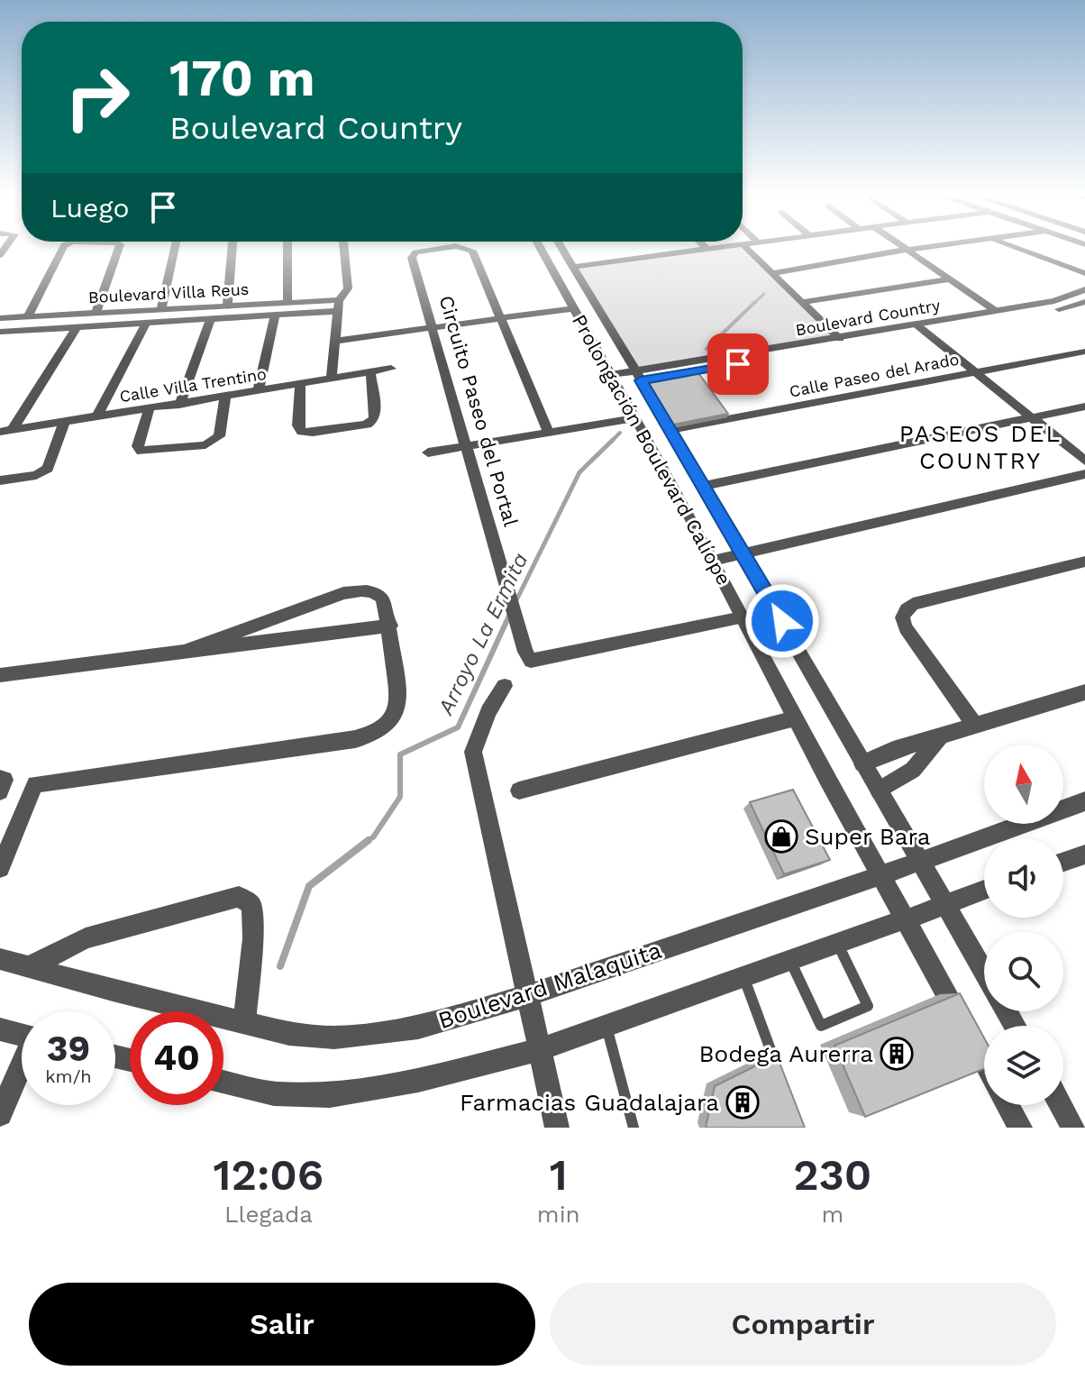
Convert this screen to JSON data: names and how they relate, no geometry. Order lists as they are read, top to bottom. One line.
{"streets":{"street":["Boulevard Villa Reus","Boulevard Country","Calle Paseo del Arado","Calle Villa Trentino","Circuito Paseo del Portal","Prolongación Boulevard Calíope","Boulevard Malaquita"]},"crossings":[["Boulevard Country","Prolongación Boulevard Calíope"],["Calle Paseo del Arado","Prolongación Boulevard Calíope"],["Circuito Paseo del Portal","Prolongación Boulevard Calíope"],["Prolongación Boulevard Calíope","Boulevard Malaquita"]],"districts":["PASEOS DEL COUNTRY"],"water":["Arroyo La Ermita"],"places":{"shop":["Super Bara"],"building":["Bodega Aurerra","Farmacias Guadalajara"]},"north":"top","page":{"turn":["170 m","Boulevard Country"],"then":"Luego","speed":"39 km/h","limit":"40","eta":["12:06","Llegada","1","min","230","m"],"buttons":["Salir","Compartir"]}}
